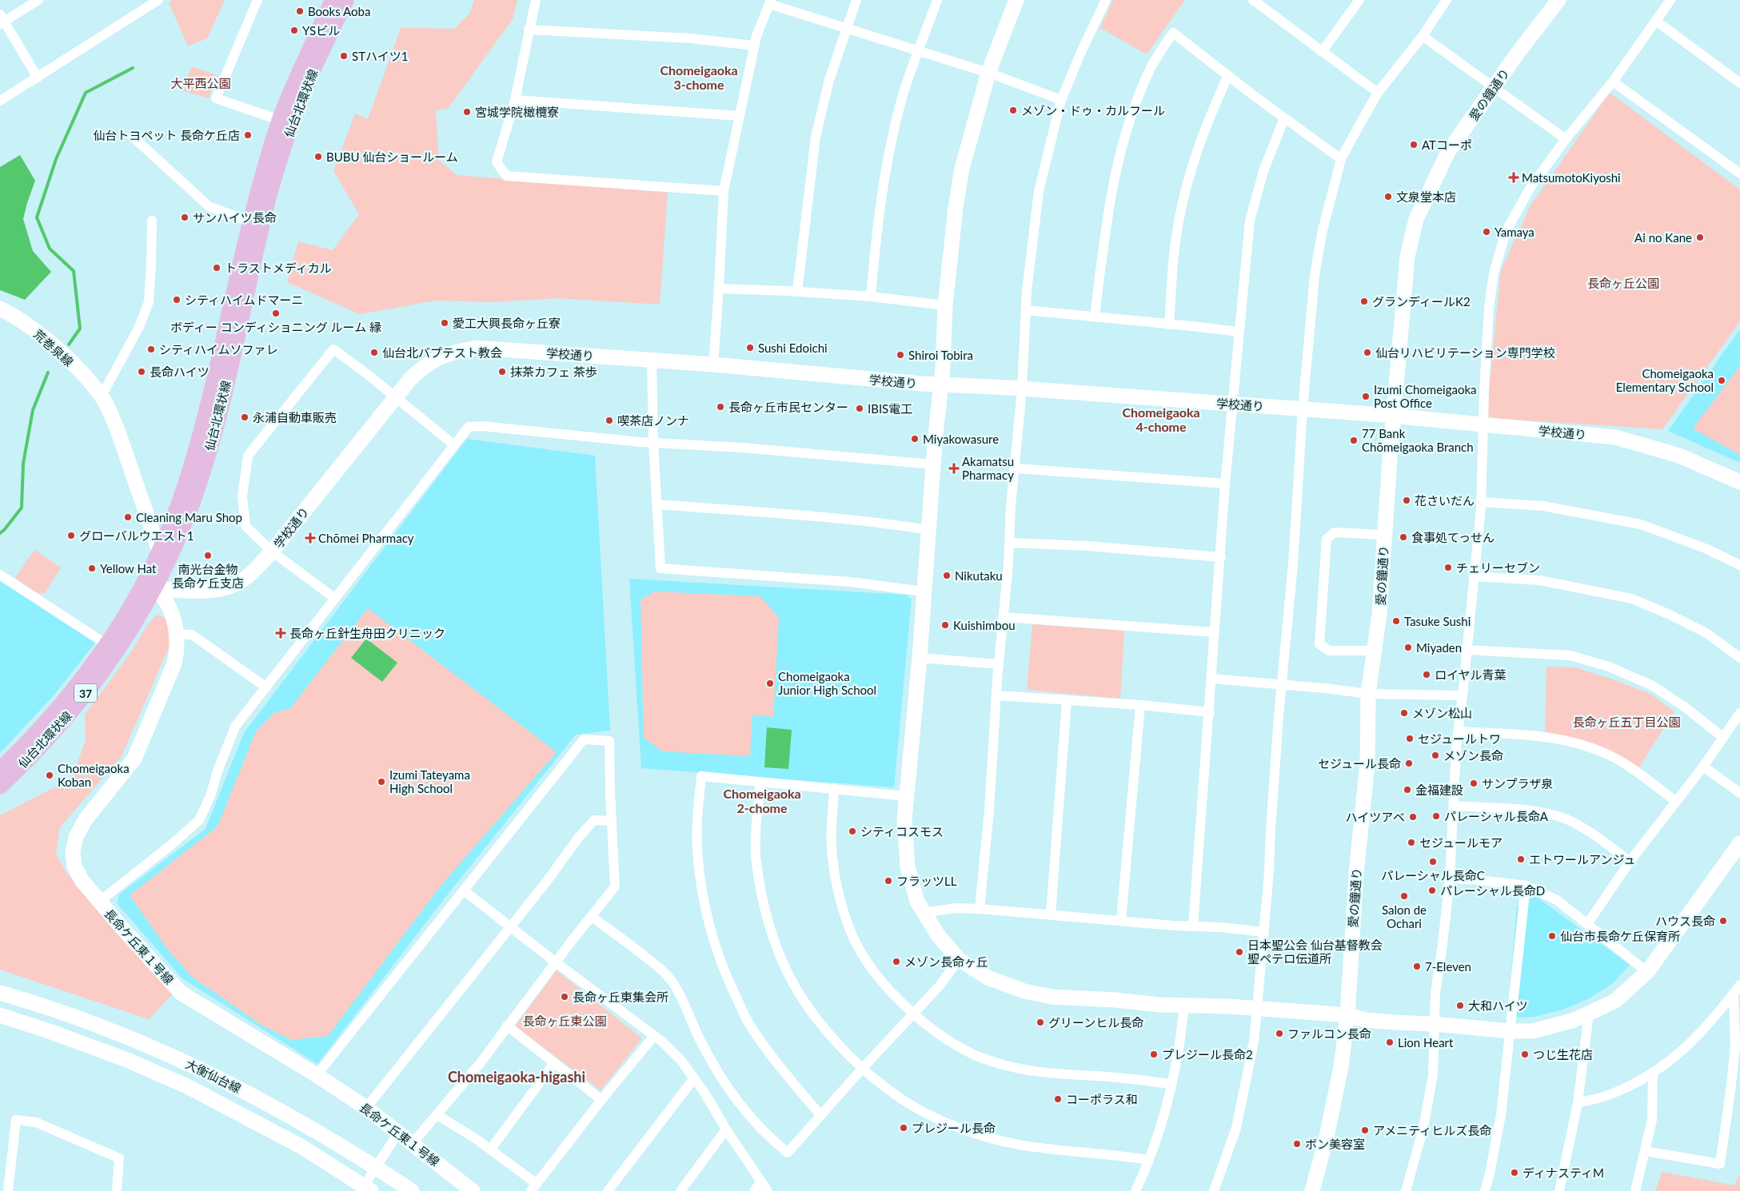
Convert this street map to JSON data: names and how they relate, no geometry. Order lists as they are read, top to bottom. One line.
{"streets":{"main road":["仙台北環状線","37"],"street":["愛の鐘通り","荒巻泉線","学校通り","長命ケ丘東１号線","大衡仙台線"]},"crossings":[["愛の鐘通り","学校通り"],["仙台北環状線","荒巻泉線"],["仙台北環状線","学校通り"],["仙台北環状線","長命ケ丘東１号線"],["学校通り","長命ケ丘東１号線"]],"districts":["Chomeigaoka 3-chome","Chomeigaoka 4-chome","Chomeigaoka 2-chome","Chomeigaoka-higashi"],"parks":["大平西公園","長命ヶ丘公園","長命ヶ丘五丁目公園","長命ヶ丘東公園"],"places":{"other":["Books Aoba","YSビル","STハイツ1","メゾン・ドゥ・カルフール","宮城学院橄欖寮","仙台トヨペット 長命ケ丘店","ATコーポ","BUBU 仙台ショールーム","文泉堂本店","サンハイツ長命","Yamaya","Ai no Kane","トラストメディカル","シティハイムドマーニ","グランディールK2","ボディー コンディショニング ルーム 縁","愛工大興長命ヶ丘寮","Sushi Edoichi","シティハイムソファレ","仙台北バプテスト教会","仙台リハビリテーション専門学校","Shiroi Tobira","長命ハイツ","抹茶カフェ 茶歩","Chomeigaoka Elementary School","Izumi Chomeigaoka Post Office","長命ヶ丘市民センター","IBIS電工","永浦自動車販売","喫茶店ノンナ","Miyakowasure","77 Bank Chōmeigaoka Branch","花さいだん","Cleaning Maru Shop","グローバルウエスト1","食事処てっせん","南光台金物 長命ケ丘支店","チェリーセブン","Yellow Hat","Nikutaku","Tasuke Sushi","Kuishimbou","Miyaden","ロイヤル青葉","Chomeigaoka Junior High School","メゾン松山","セジュールトワ","メゾン長命","セジュール長命","Chomeigaoka Koban","Izumi Tateyama High School","サンプラザ泉","金福建設","パレーシャル長命A","ハイツアベ","シティコスモス","セジュールモア","エトワールアンジュ","パレーシャル長命C","フラッツLL","パレーシャル長命D","Salon de Ochari","ハウス長命","仙台市長命ケ丘保育所","日本聖公会 仙台基督教会 聖ペテロ伝道所","メゾン長命ヶ丘","7-Eleven","長命ヶ丘東集会所","大和ハイツ","グリーンヒル長命","ファルコン長命","Lion Heart","プレジール長命2","つじ生花店","コーポラス和","プレジール長命","アメニティヒルズ長命","ボン美容室","ディナスティM"],"health":["MatsumotoKiyoshi","Akamatsu Pharmacy","Chōmei Pharmacy","長命ヶ丘針生舟田クリニック"]}}
